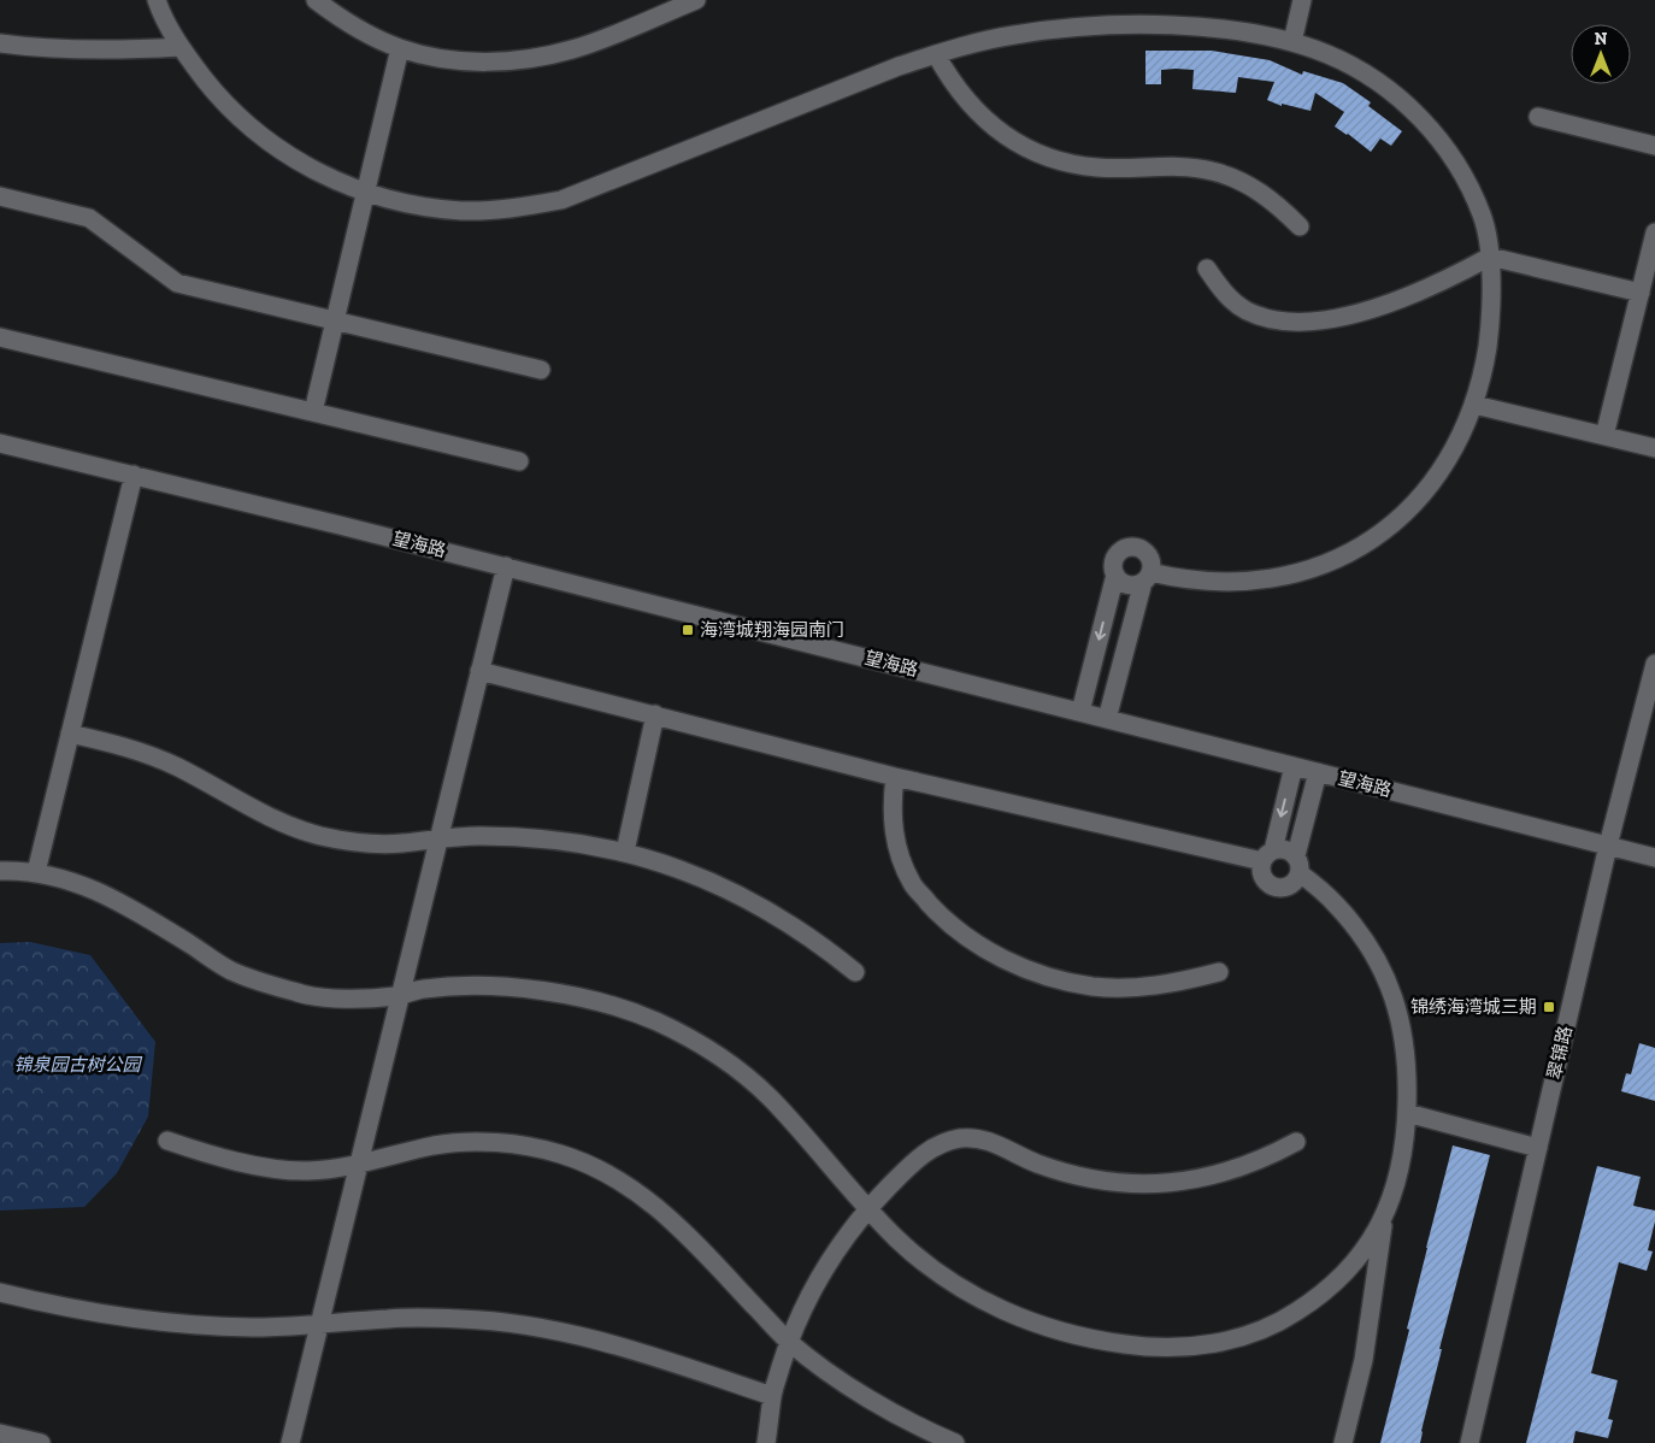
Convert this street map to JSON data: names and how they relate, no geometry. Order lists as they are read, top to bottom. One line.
{"streets":{"street":["望海路","翠锦路"]},"crossings":[["望海路","翠锦路"]],"parks":["锦泉园古树公园"],"places":{"transit":["海湾城翔海园南门","锦绣海湾城三期"]},"north":"top"}
